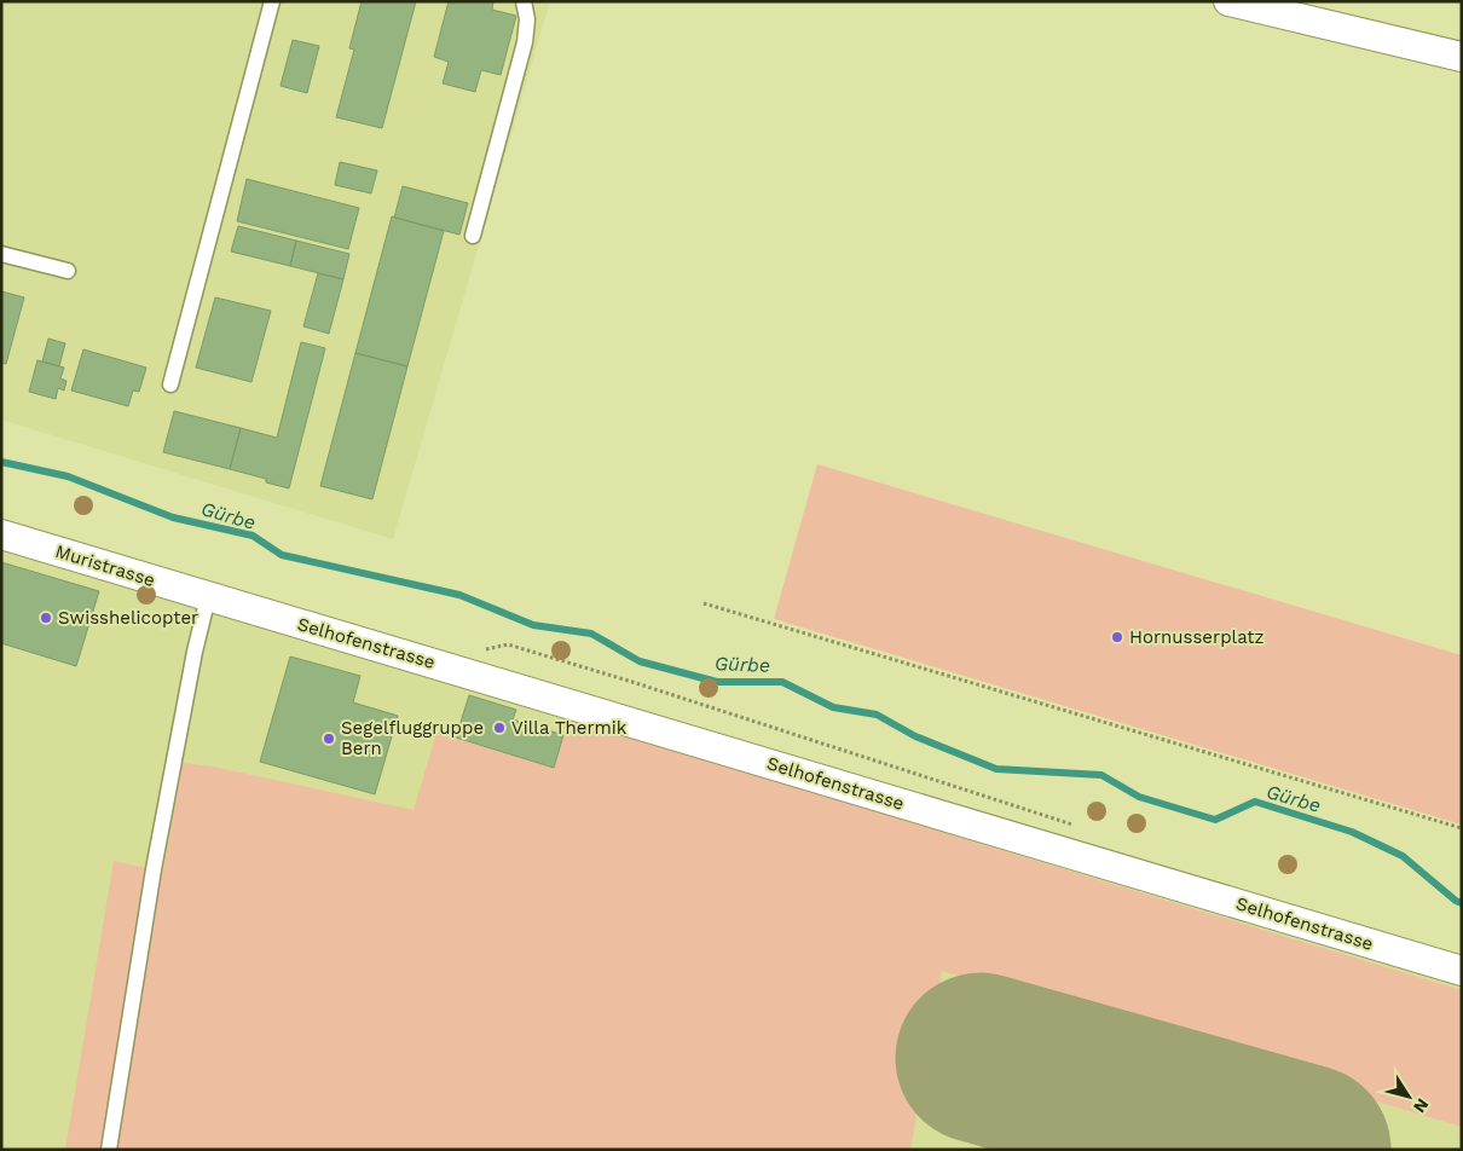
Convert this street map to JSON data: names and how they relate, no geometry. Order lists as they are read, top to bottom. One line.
{"streets":{"street":["Muristrasse","Selhofenstrasse"]},"crossings":[["Muristrasse","Selhofenstrasse"]],"water":["Gürbe"],"places":["Swisshelicopter","Hornusserplatz","Villa Thermik","Segelfluggruppe Bern"],"north":"bottom right"}
